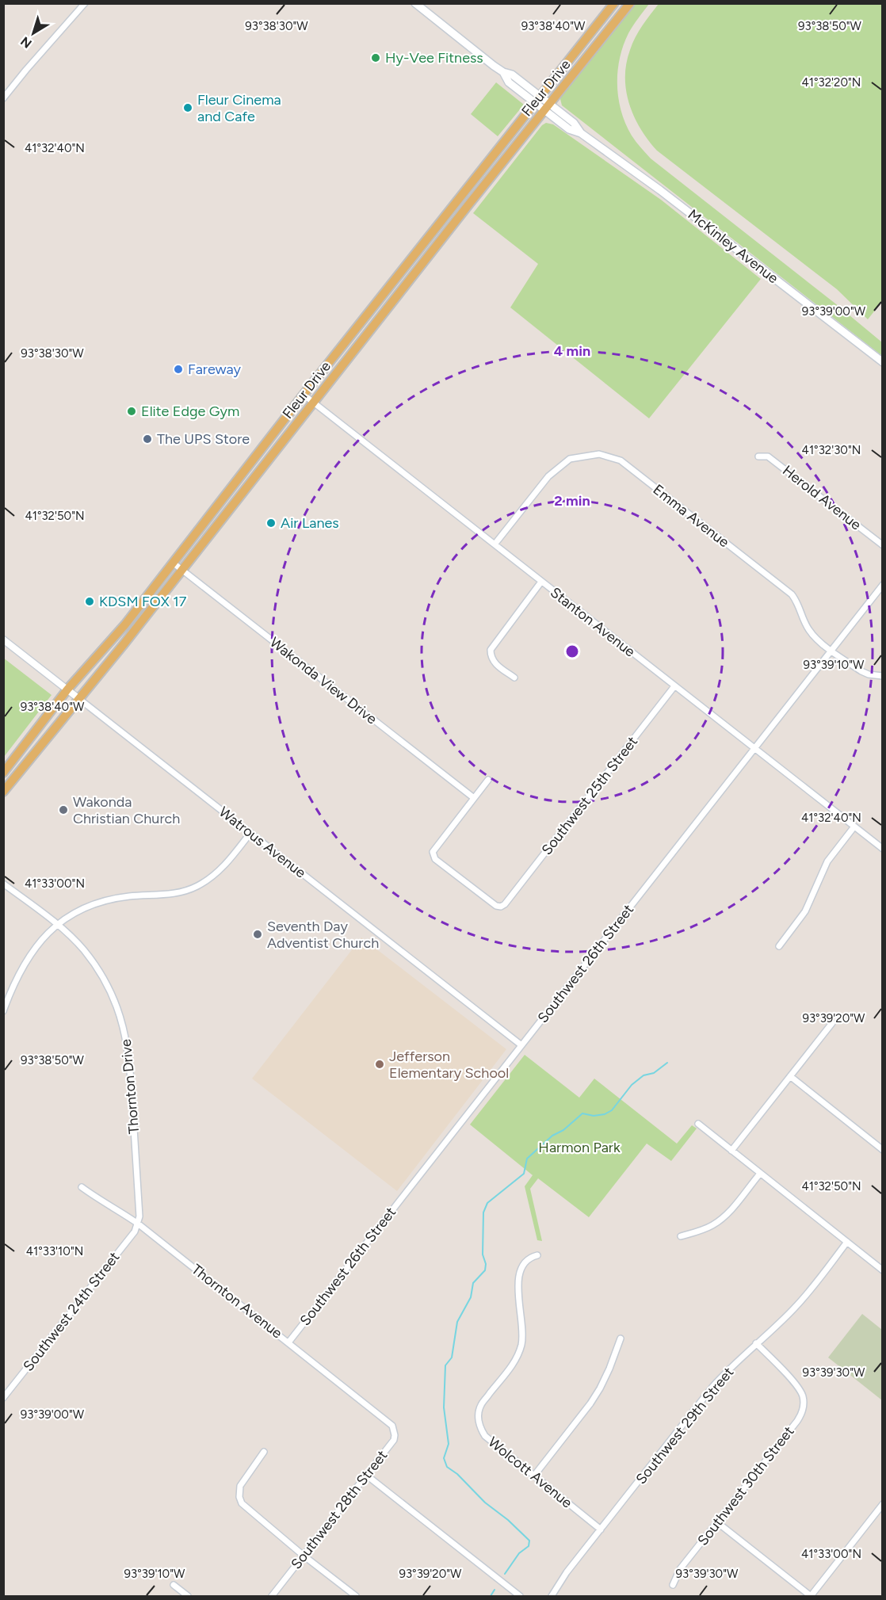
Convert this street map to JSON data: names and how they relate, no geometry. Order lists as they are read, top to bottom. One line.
{"streets":{"main road":["Fleur Drive","McKinley Avenue"],"street":["Herold Avenue","Emma Avenue","Stanton Avenue","Wakonda View Drive","Southwest 25th Street","Watrous Avenue","Southwest 26th Street","Thornton Drive","Thornton Avenue","Southwest 24th Street","Southwest 29th Street","Wolcott Avenue","Southwest 30th Street","Southwest 28th Street"]},"crossings":[["Fleur Drive","McKinley Avenue"],["Fleur Drive","Stanton Avenue"],["Fleur Drive","Wakonda View Drive"],["Fleur Drive","Watrous Avenue"],["Emma Avenue","Stanton Avenue"],["Emma Avenue","Southwest 26th Street"],["Stanton Avenue","Southwest 25th Street"],["Stanton Avenue","Southwest 26th Street"],["Wakonda View Drive","Southwest 25th Street"],["Watrous Avenue","Southwest 26th Street"],["Southwest 26th Street","Thornton Avenue"],["Thornton Drive","Thornton Avenue"],["Thornton Drive","Southwest 24th Street"],["Thornton Avenue","Southwest 24th Street"],["Thornton Avenue","Southwest 28th Street"],["Southwest 29th Street","Wolcott Avenue"],["Southwest 29th Street","Southwest 30th Street"]],"parks":["Harmon Park"],"places":["Hy-Vee Fitness","Fleur Cinema and Cafe","Fareway","Elite Edge Gym","The UPS Store","Air Lanes","KDSM FOX 17","Wakonda Christian Church","Seventh Day Adventist Church","Jefferson Elementary School"],"north":"bottom left","coordinates":["93°38'30\"W","93°38'40\"W","93°38'50\"W","41°32'20\"N","41°32'40\"N","93°39'00\"W","41°32'30\"N","41°32'50\"N","93°39'10\"W","41°33'00\"N","93°39'20\"W","41°33'10\"N","93°39'30\"W"],"rings":["4 min","2 min"]}
